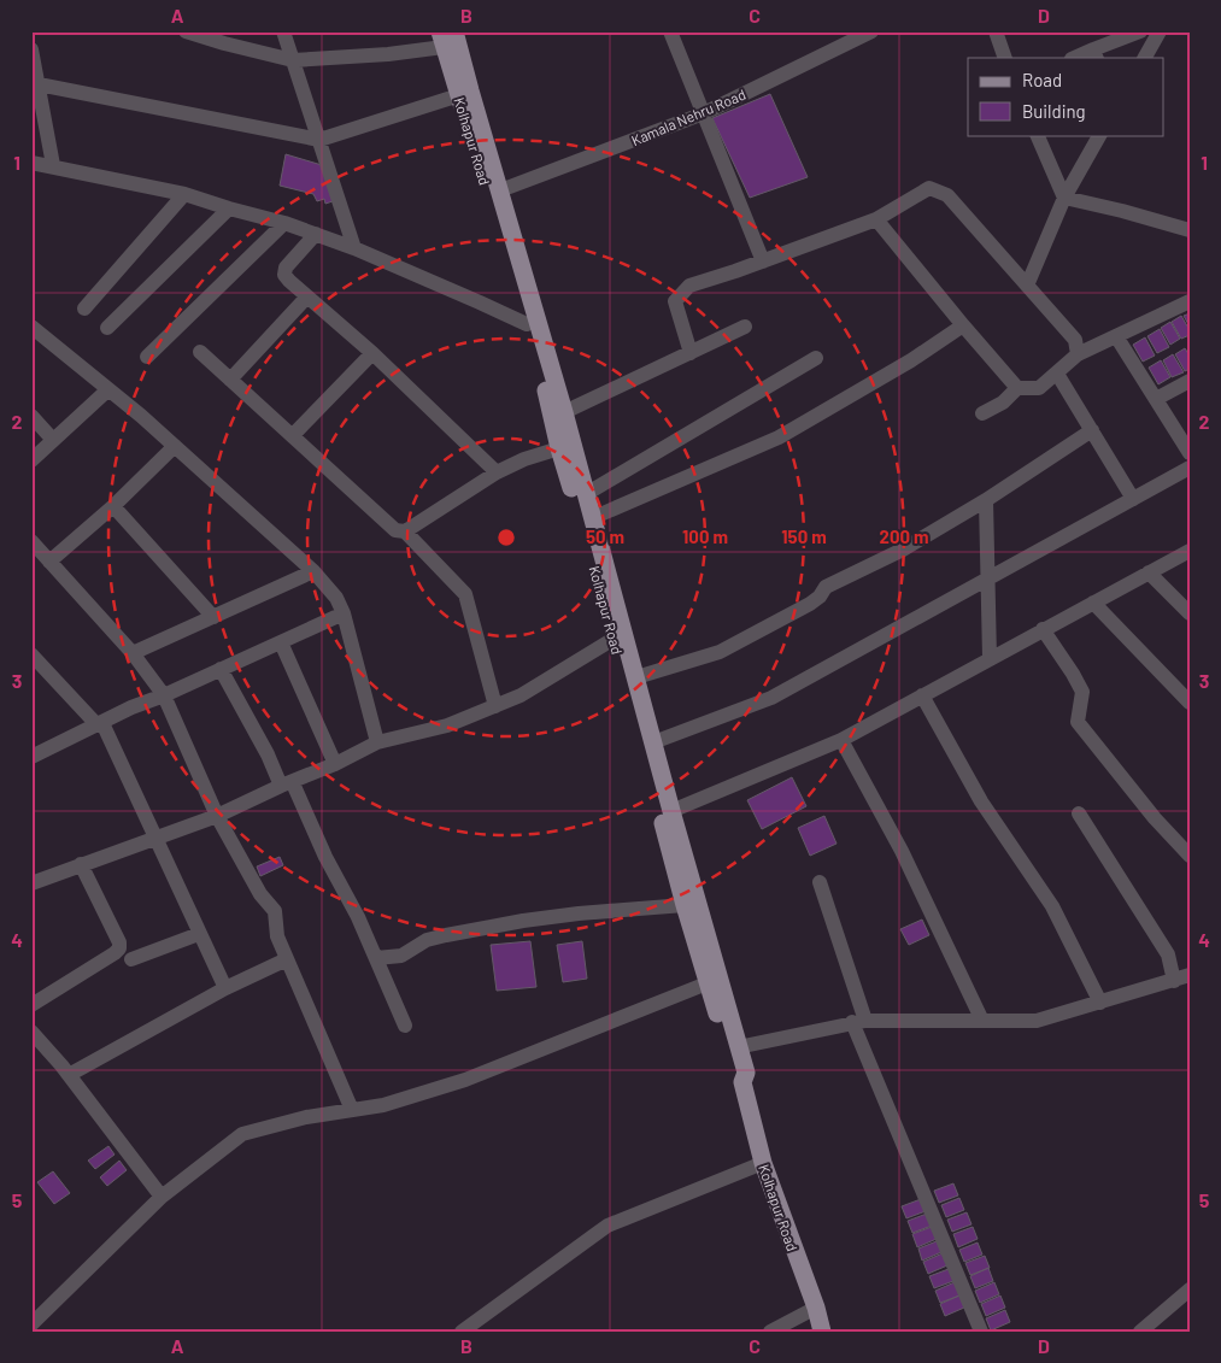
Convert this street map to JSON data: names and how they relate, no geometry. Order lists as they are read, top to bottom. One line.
{"streets":{"main road":["Kolhapur Road"],"street":["Kamala Nehru Road"]},"crossings":[["Kamala Nehru Road","Kolhapur Road"]],"legend":["Road","Building"],"grid":{"columns":["A","B","C","D"],"rows":["1","2","3","4","5"]},"rings":["50 m","100 m","150 m","200 m"]}
